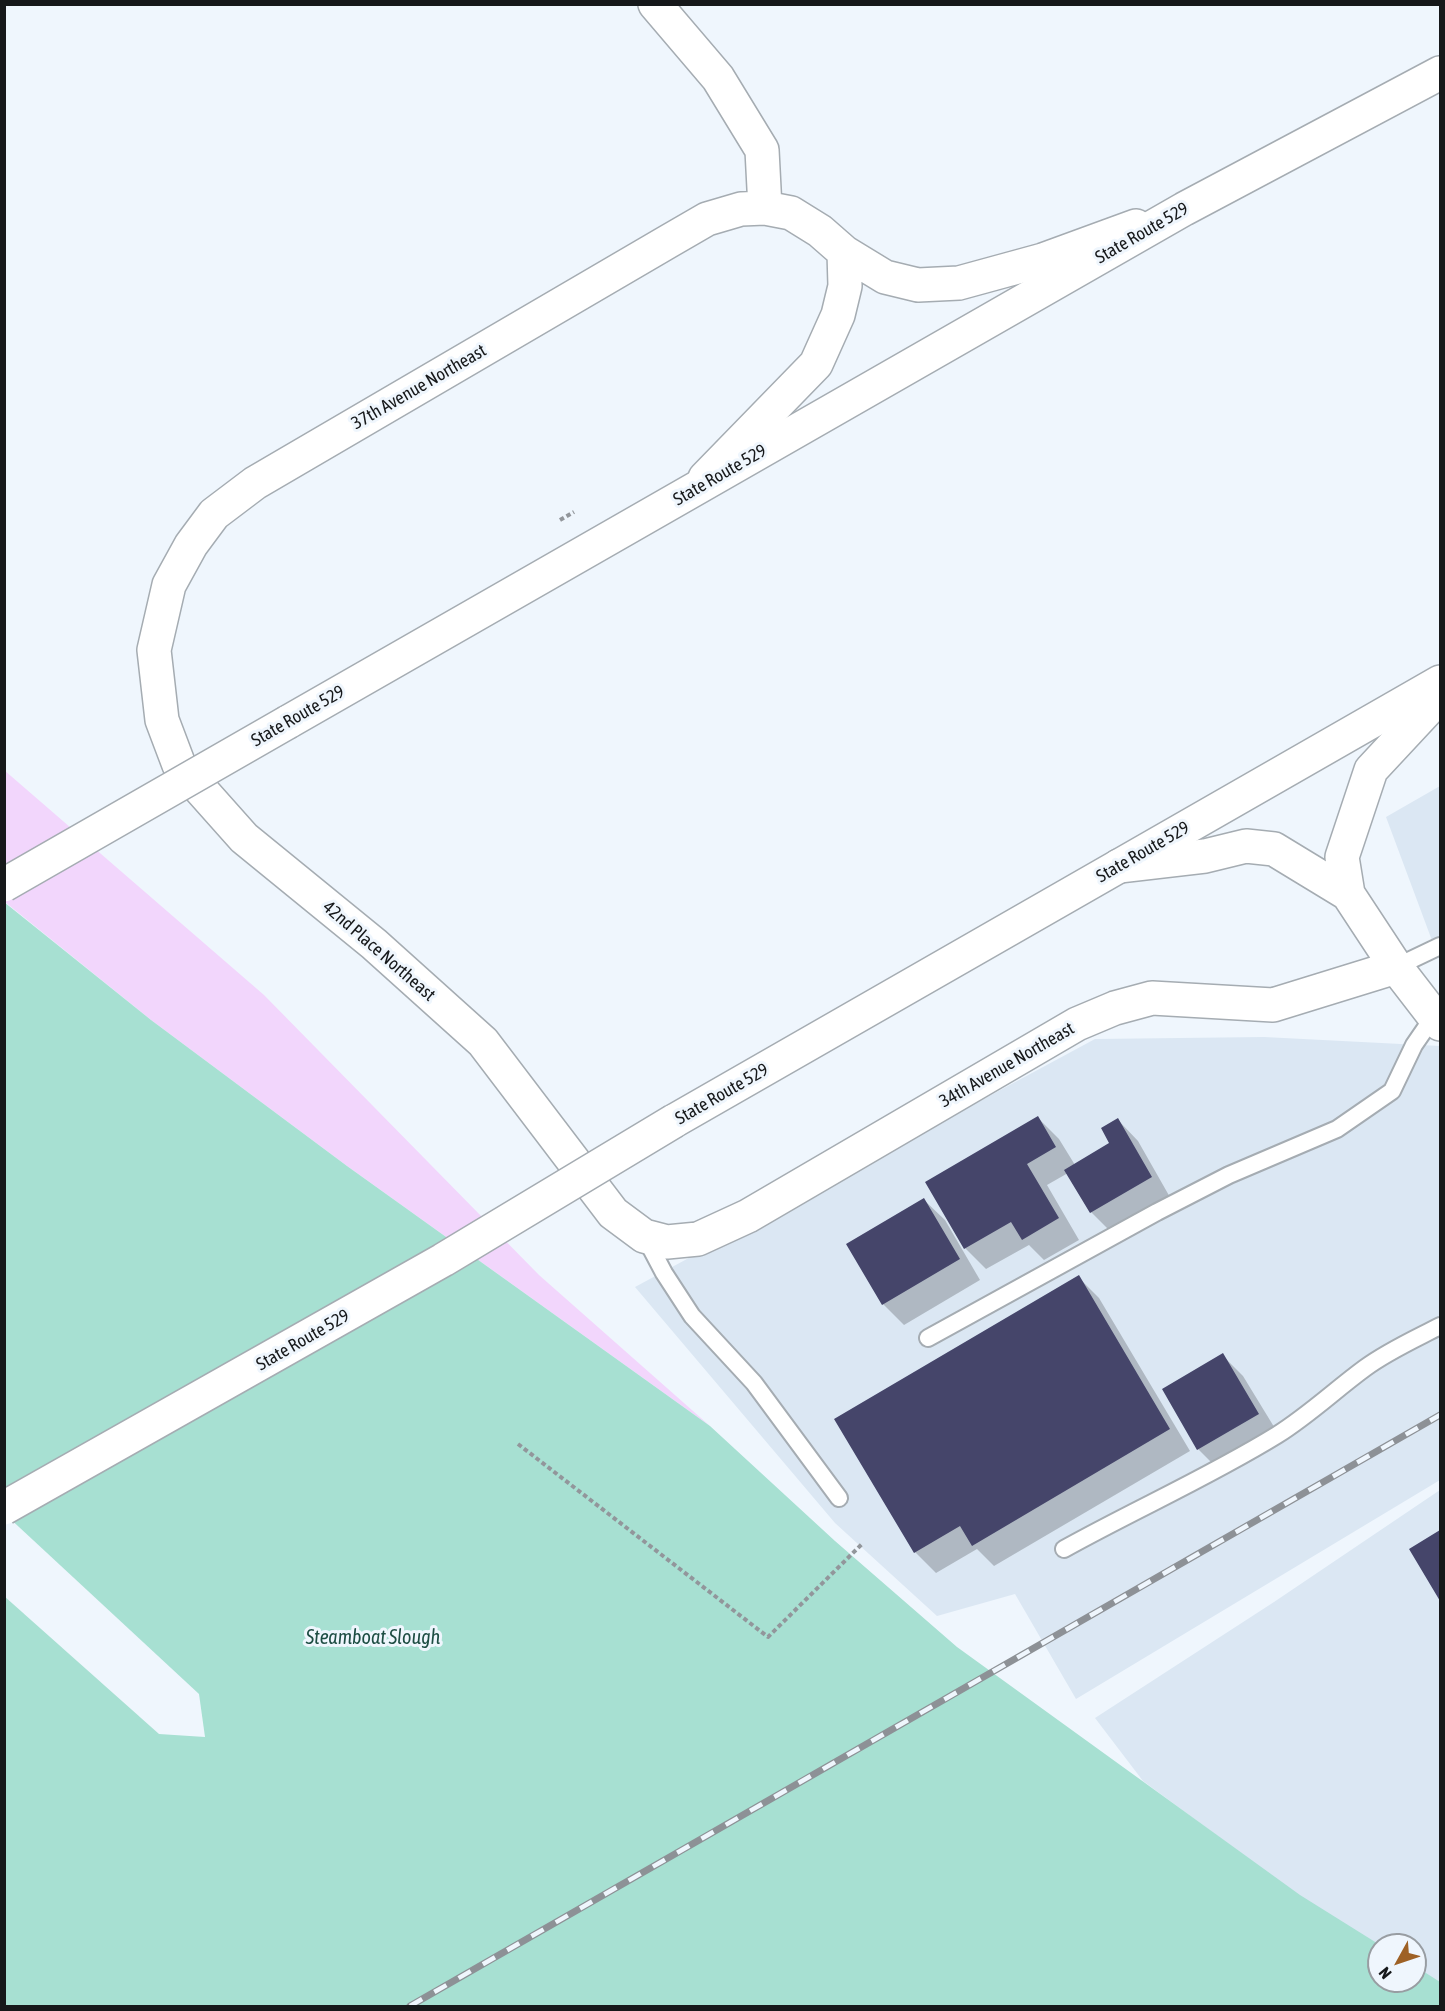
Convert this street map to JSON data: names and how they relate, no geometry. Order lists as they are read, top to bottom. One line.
{"streets":{"street":["State Route 529","37th Avenue Northeast","42nd Place Northeast","34th Avenue Northeast"]},"crossings":[["State Route 529","37th Avenue Northeast"],["37th Avenue Northeast","42nd Place Northeast"],["42nd Place Northeast","34th Avenue Northeast"]],"water":["Steamboat Slough"],"north":"bottom left"}
